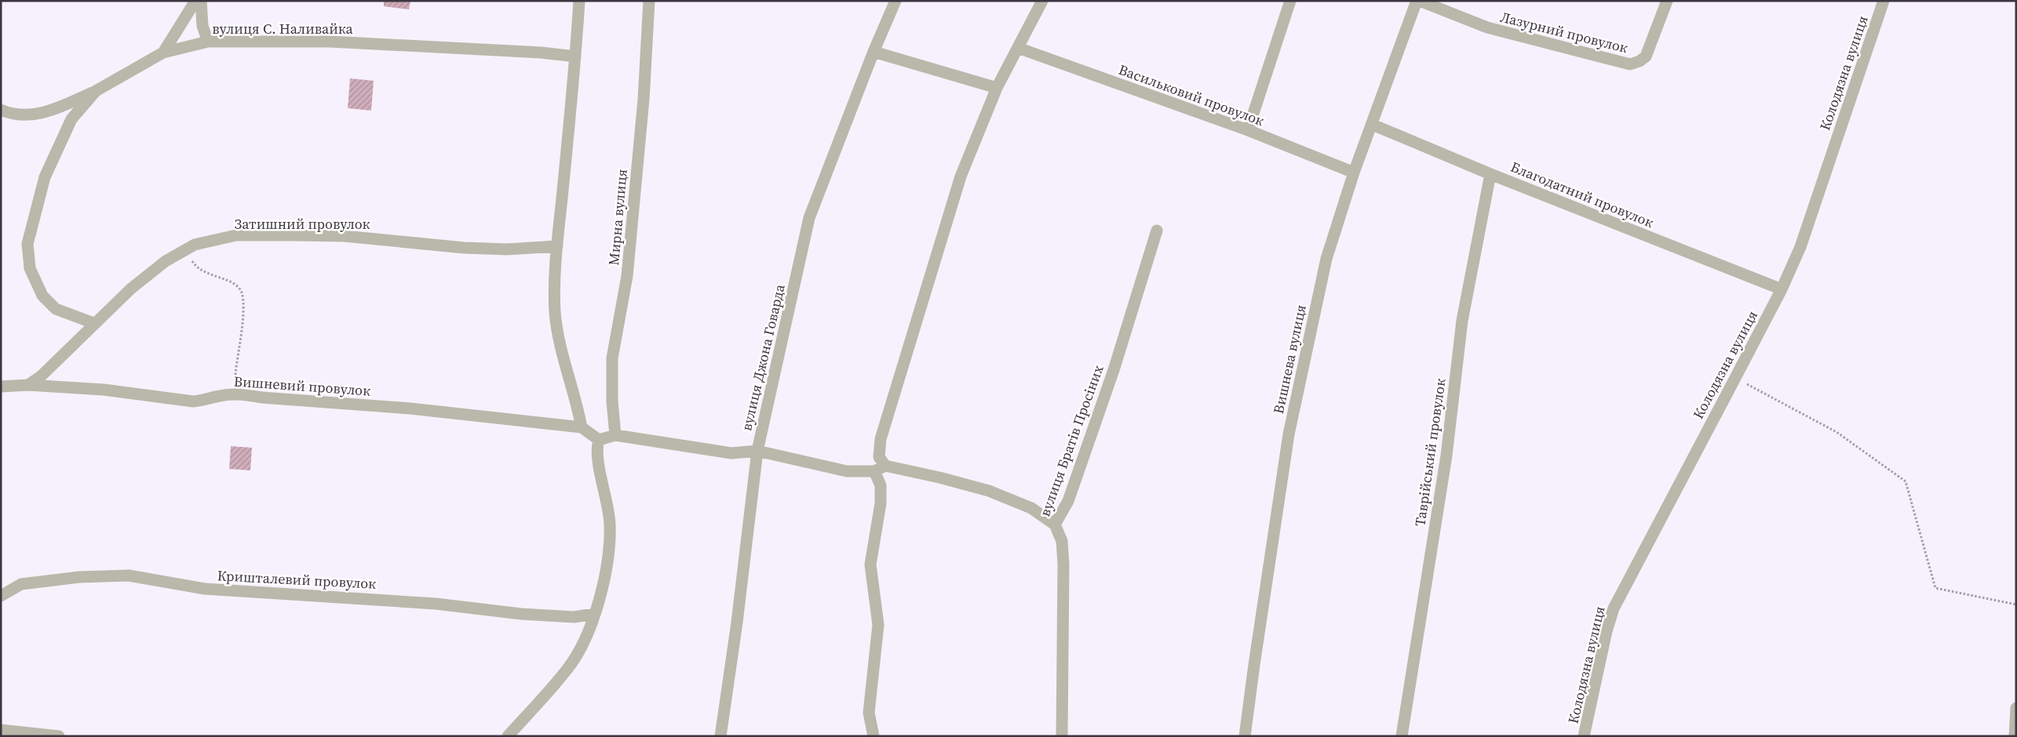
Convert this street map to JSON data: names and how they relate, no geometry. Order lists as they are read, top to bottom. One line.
{"streets":{"street":["вулиця С. Наливайка","Лазурний провулок","Колодязна вулиця","Васильковий провулок","Благодатний провулок","Мирна вулиця","Затишний провулок","вулиця Джона Говарда","Вишнева вулиця","Вишневий провулок","вулиця Братів Просіних","Таврійський провулок","Кришталевий провулок"]},"crossings":[["вулиця С. Наливайка","Затишний провулок"],["Колодязна вулиця","Благодатний провулок"],["Васильковий провулок","Вишнева вулиця"],["Благодатний провулок","Вишнева вулиця"],["Благодатний провулок","Таврійський провулок"],["Затишний провулок","Вишневий провулок"]]}
